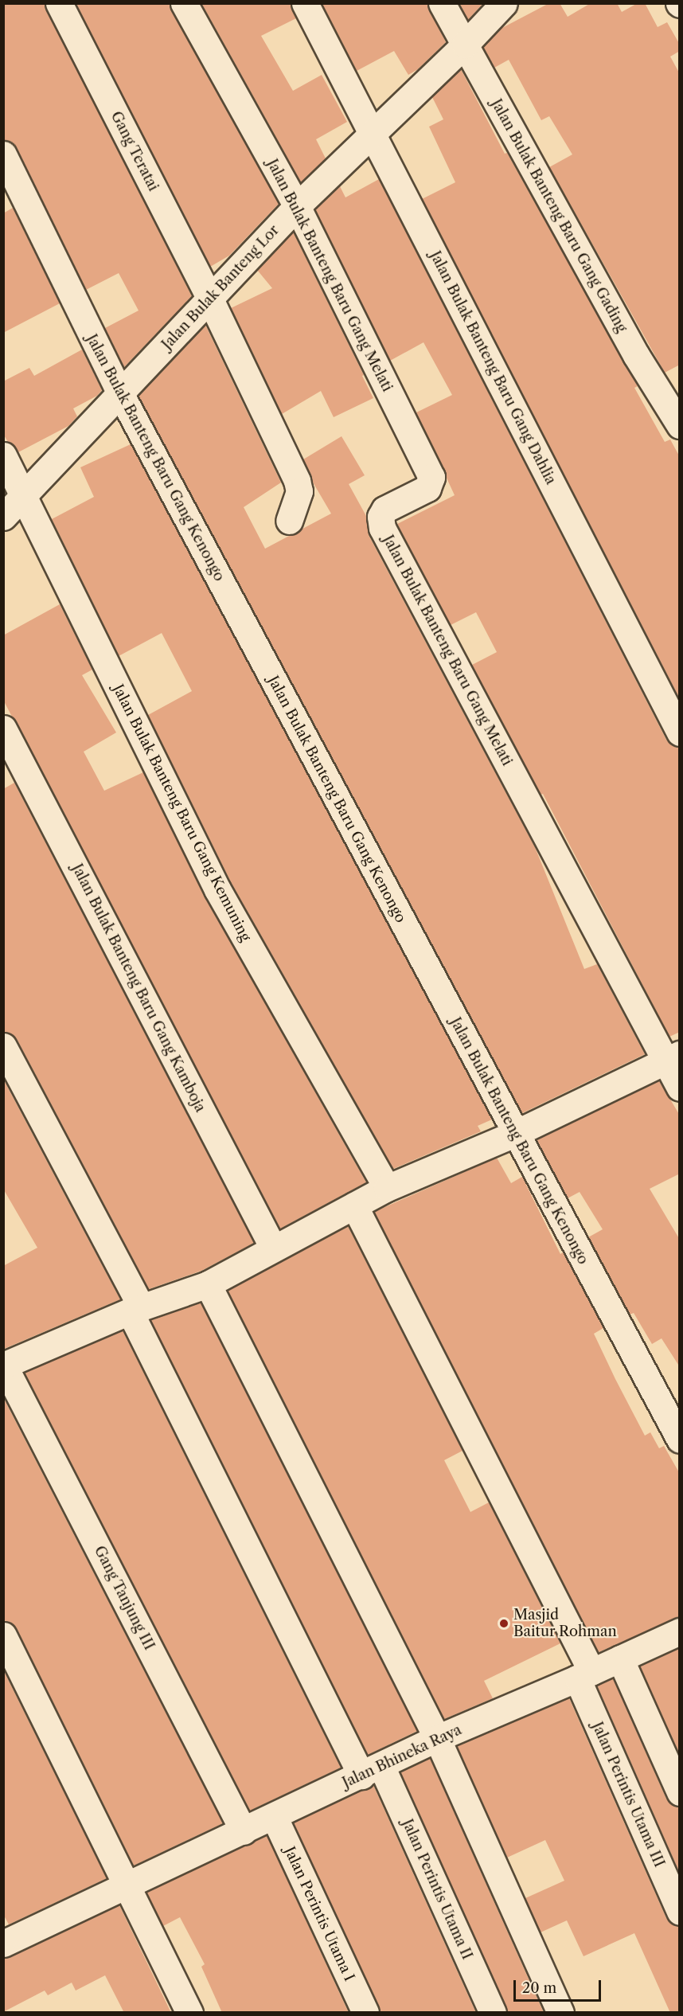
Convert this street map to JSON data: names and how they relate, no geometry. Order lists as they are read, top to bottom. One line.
{"streets":{"street":["Gang Teratai","Jalan Bulak Banteng Baru Gang Gading","Jalan Bulak Banteng Baru Gang Melati","Jalan Bulak Banteng Lor","Jalan Bulak Banteng Baru Gang Dahlia","Jalan Bulak Banteng Baru Gang Kenongo","Jalan Bulak Banteng Baru Gang Kemuning","Jalan Bulak Banteng Baru Gang Kamboja","Gang Tanjung III","Jalan Bhineka Raya","Jalan Perintis Utama III","Jalan Perintis Utama II","Jalan Perintis Utama I"]},"crossings":[["Gang Teratai","Jalan Bulak Banteng Lor"],["Jalan Bulak Banteng Baru Gang Gading","Jalan Bulak Banteng Lor"],["Jalan Bulak Banteng Baru Gang Melati","Jalan Bulak Banteng Lor"],["Jalan Bulak Banteng Lor","Jalan Bulak Banteng Baru Gang Dahlia"],["Jalan Bulak Banteng Lor","Jalan Bulak Banteng Baru Gang Kenongo"],["Jalan Bulak Banteng Lor","Jalan Bulak Banteng Baru Gang Kemuning"],["Gang Tanjung III","Jalan Bhineka Raya"],["Jalan Bhineka Raya","Jalan Perintis Utama III"],["Jalan Bhineka Raya","Jalan Perintis Utama II"],["Jalan Bhineka Raya","Jalan Perintis Utama I"]],"places":["Masjid Baitur Rohman"],"scale_bar":"20 m"}
